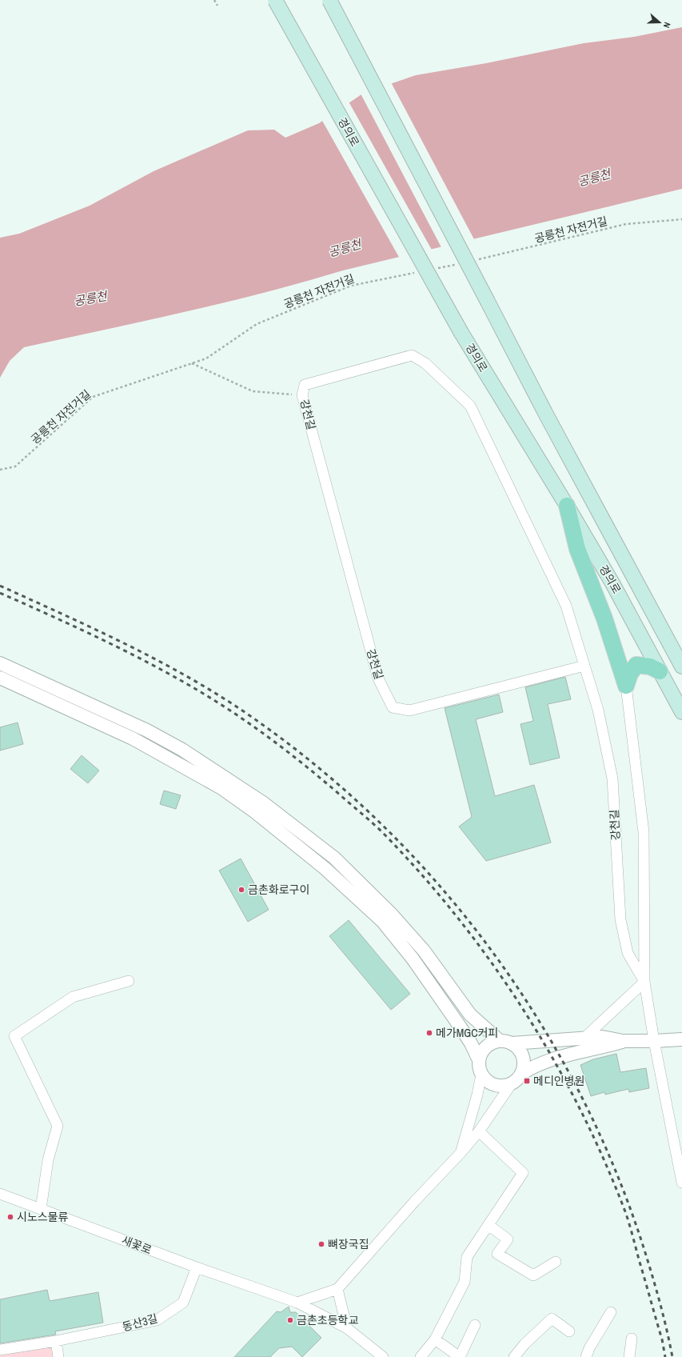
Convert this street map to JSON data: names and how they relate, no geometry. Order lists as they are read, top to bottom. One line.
{"streets":{"main road":["경의로"],"street":["강천길","새꽃로","동산3길"],"path":["공릉천 자전거길"]},"crossings":[["새꽃로","동산3길"]],"water":["공릉천"],"places":{"other":["금촌화로구이","메가MGC커피","시노스물류","뼈장국집","금촌초등학교"],"transit":["메디인병원"]},"north":"right"}
